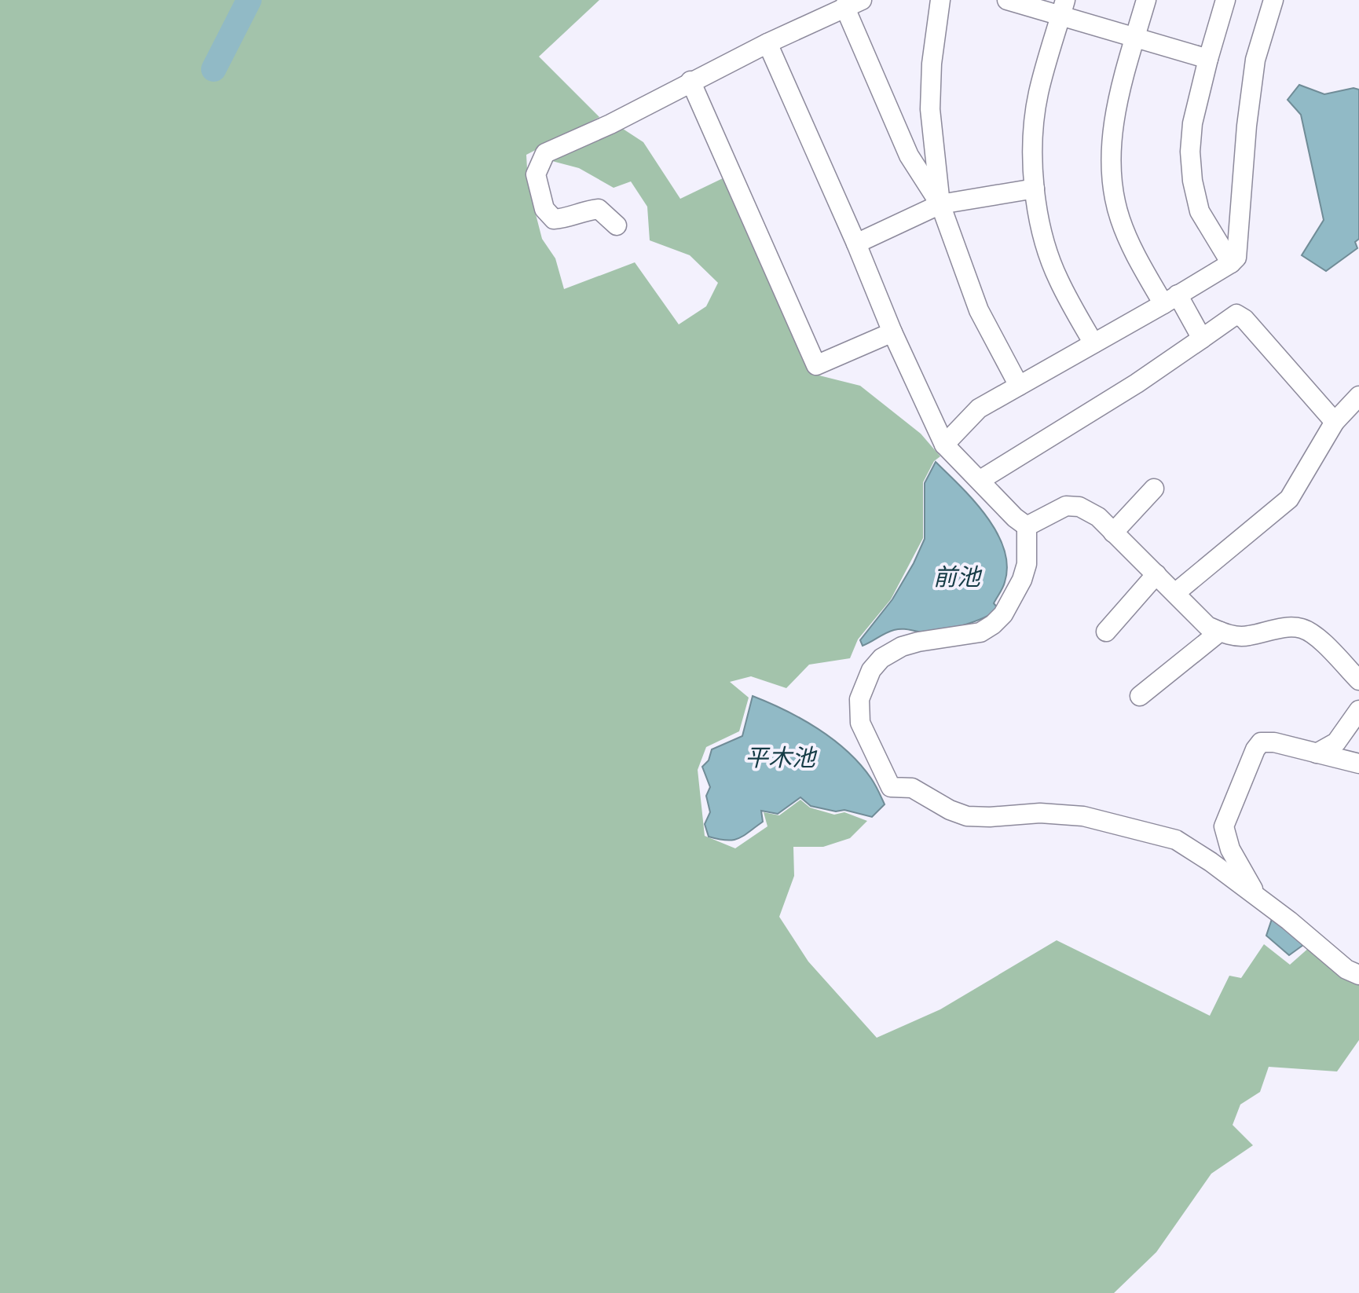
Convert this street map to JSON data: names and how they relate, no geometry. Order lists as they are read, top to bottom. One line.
{"water":["前池","平木池"]}
